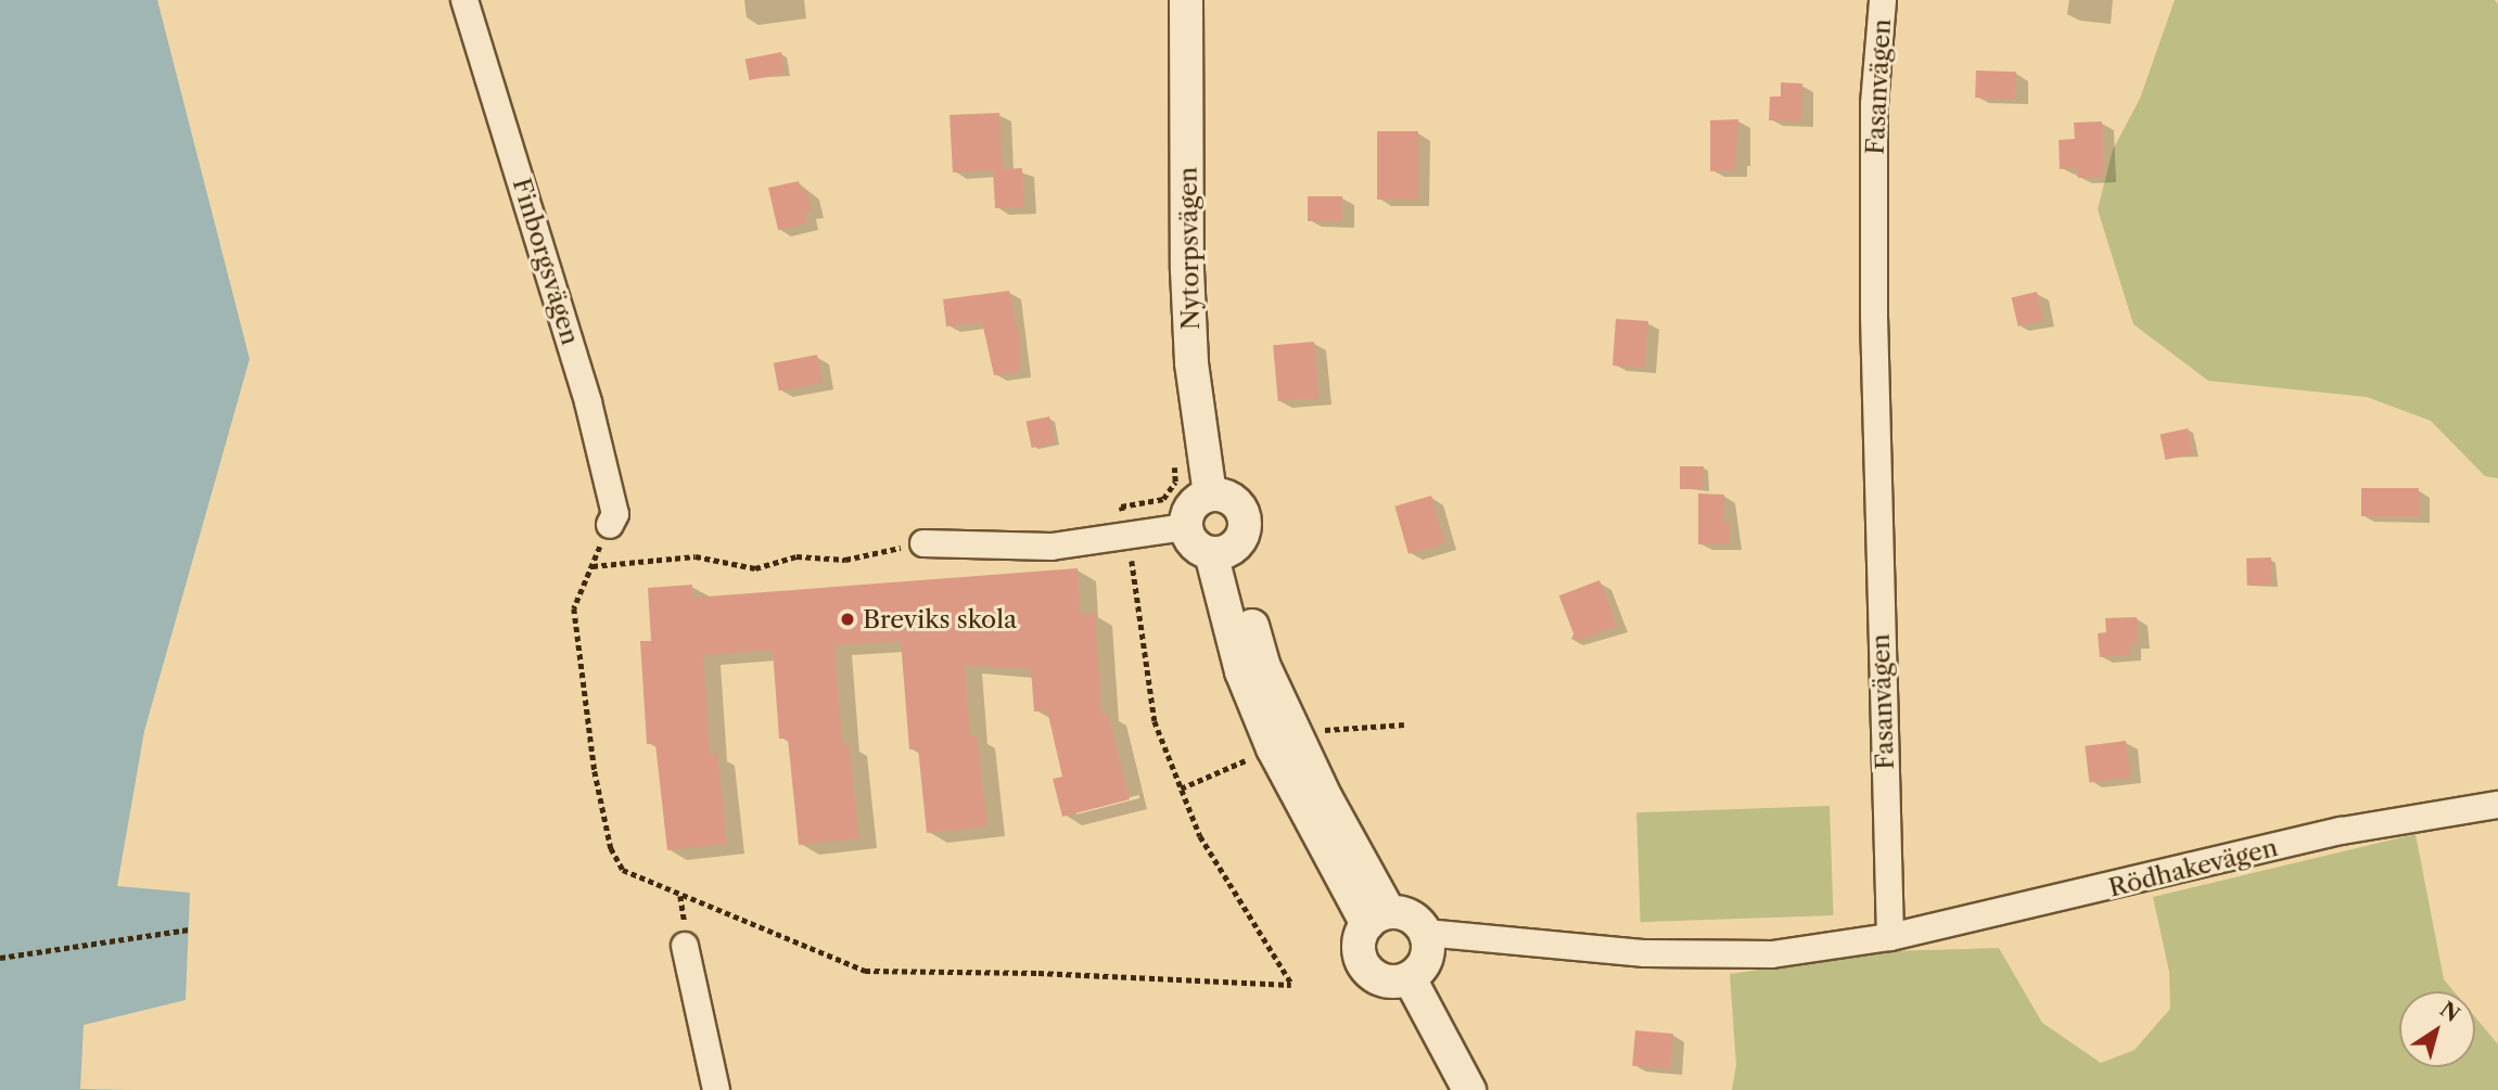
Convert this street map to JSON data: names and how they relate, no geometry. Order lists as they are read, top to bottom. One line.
{"streets":{"street":["Fasanvägen","Nytorpsvägen","Finborgsvägen","Rödhakevägen"]},"crossings":[["Fasanvägen","Rödhakevägen"]],"places":["Breviks skola"],"north":"top right"}
